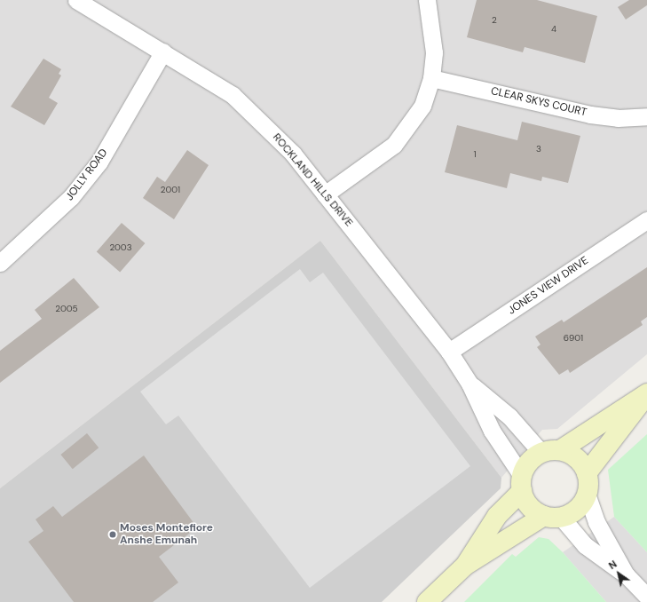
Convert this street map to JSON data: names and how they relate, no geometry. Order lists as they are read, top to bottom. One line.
{"streets":{"street":["CLEAR SKYS COURT","JOLLY ROAD","ROCKLAND HILLS DRIVE","JONES VIEW DRIVE"]},"crossings":[["JOLLY ROAD","ROCKLAND HILLS DRIVE"],["ROCKLAND HILLS DRIVE","JONES VIEW DRIVE"]],"places":["Moses Montefiore Anshe Emunah"],"house_numbers":["2","4","3","1","2001","2003","2005","6901"],"north":"top left"}
